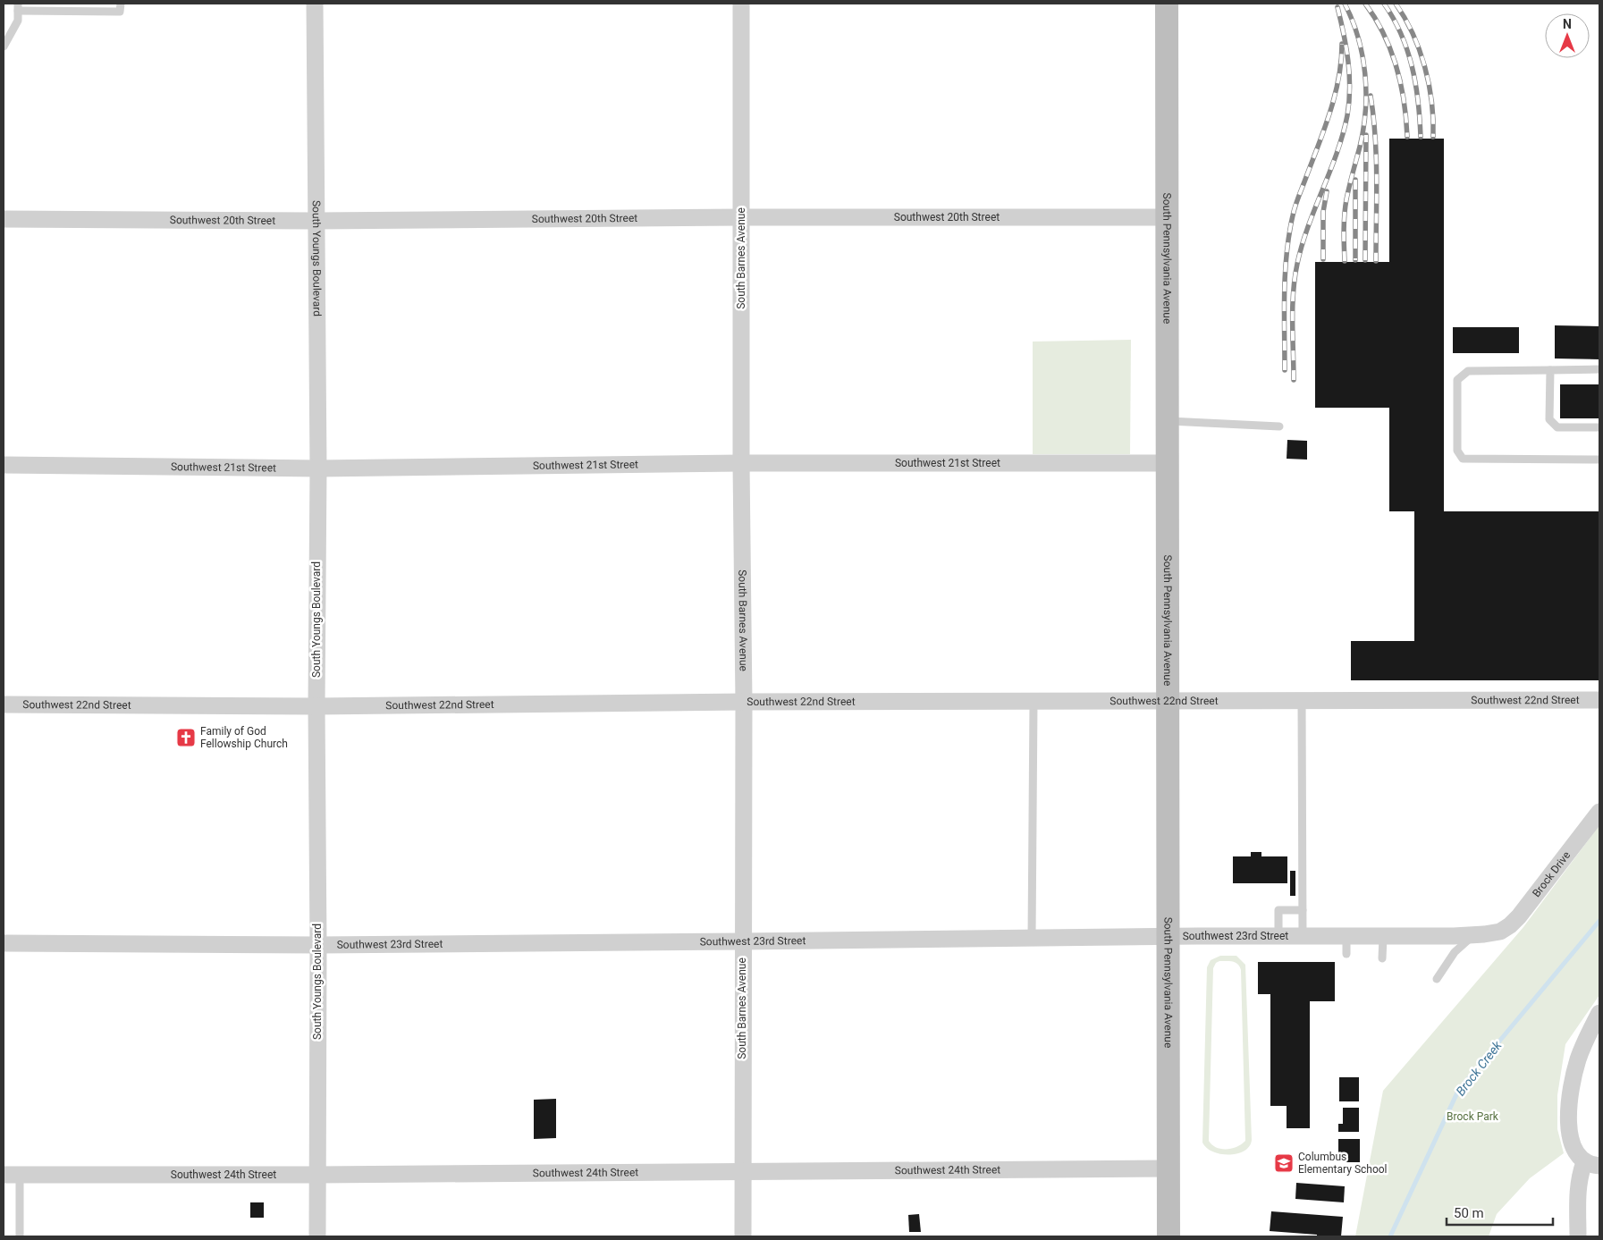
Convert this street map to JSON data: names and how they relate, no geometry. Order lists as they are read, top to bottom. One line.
{"streets":{"main road":["South Pennsylvania Avenue"],"street":["Southwest 20th Street","South Youngs Boulevard","South Barnes Avenue","Southwest 21st Street","Southwest 22nd Street","Brock Drive","Southwest 23rd Street","Southwest 24th Street"]},"crossings":[["Southwest 20th Street","South Youngs Boulevard"],["Southwest 20th Street","South Barnes Avenue"],["Southwest 20th Street","South Pennsylvania Avenue"],["South Youngs Boulevard","Southwest 21st Street"],["South Youngs Boulevard","Southwest 22nd Street"],["South Youngs Boulevard","Southwest 23rd Street"],["South Youngs Boulevard","Southwest 24th Street"],["South Barnes Avenue","Southwest 21st Street"],["South Barnes Avenue","Southwest 22nd Street"],["South Barnes Avenue","Southwest 23rd Street"],["South Barnes Avenue","Southwest 24th Street"],["South Pennsylvania Avenue","Southwest 21st Street"],["South Pennsylvania Avenue","Southwest 22nd Street"],["South Pennsylvania Avenue","Southwest 23rd Street"],["South Pennsylvania Avenue","Southwest 24th Street"],["Brock Drive","Southwest 23rd Street"]],"water":["Brock Creek"],"parks":["Brock Park"],"places":{"church":["Family of God Fellowship Church"],"school or university":["Columbus Elementary School"]},"scale_bar":"50 m","north":"top"}
